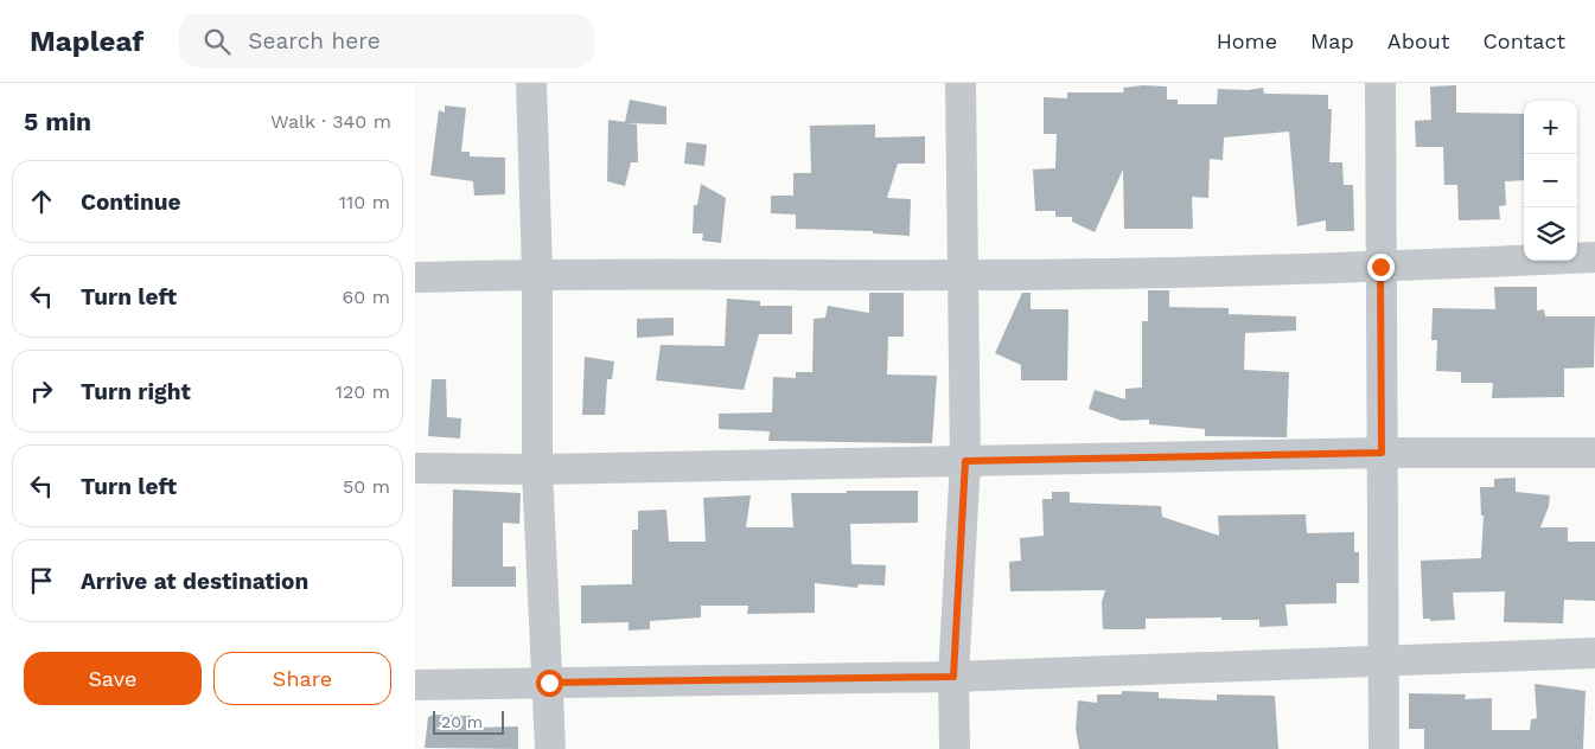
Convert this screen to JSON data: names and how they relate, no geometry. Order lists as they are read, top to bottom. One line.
{"scale_bar":"20 m","page":{"header":"Mapleaf","search":"Search here","nav":["Home","Map","About","Contact"],"heading":["5 min","Walk · 340 m"],"map_buttons":["+","−"],"list":[["Continue","110 m"],["Turn left","60 m"],["Turn right","120 m"],["Turn left","50 m"],"Arrive at destination"],"buttons":["Save","Share"],"scale":"20 m"}}
